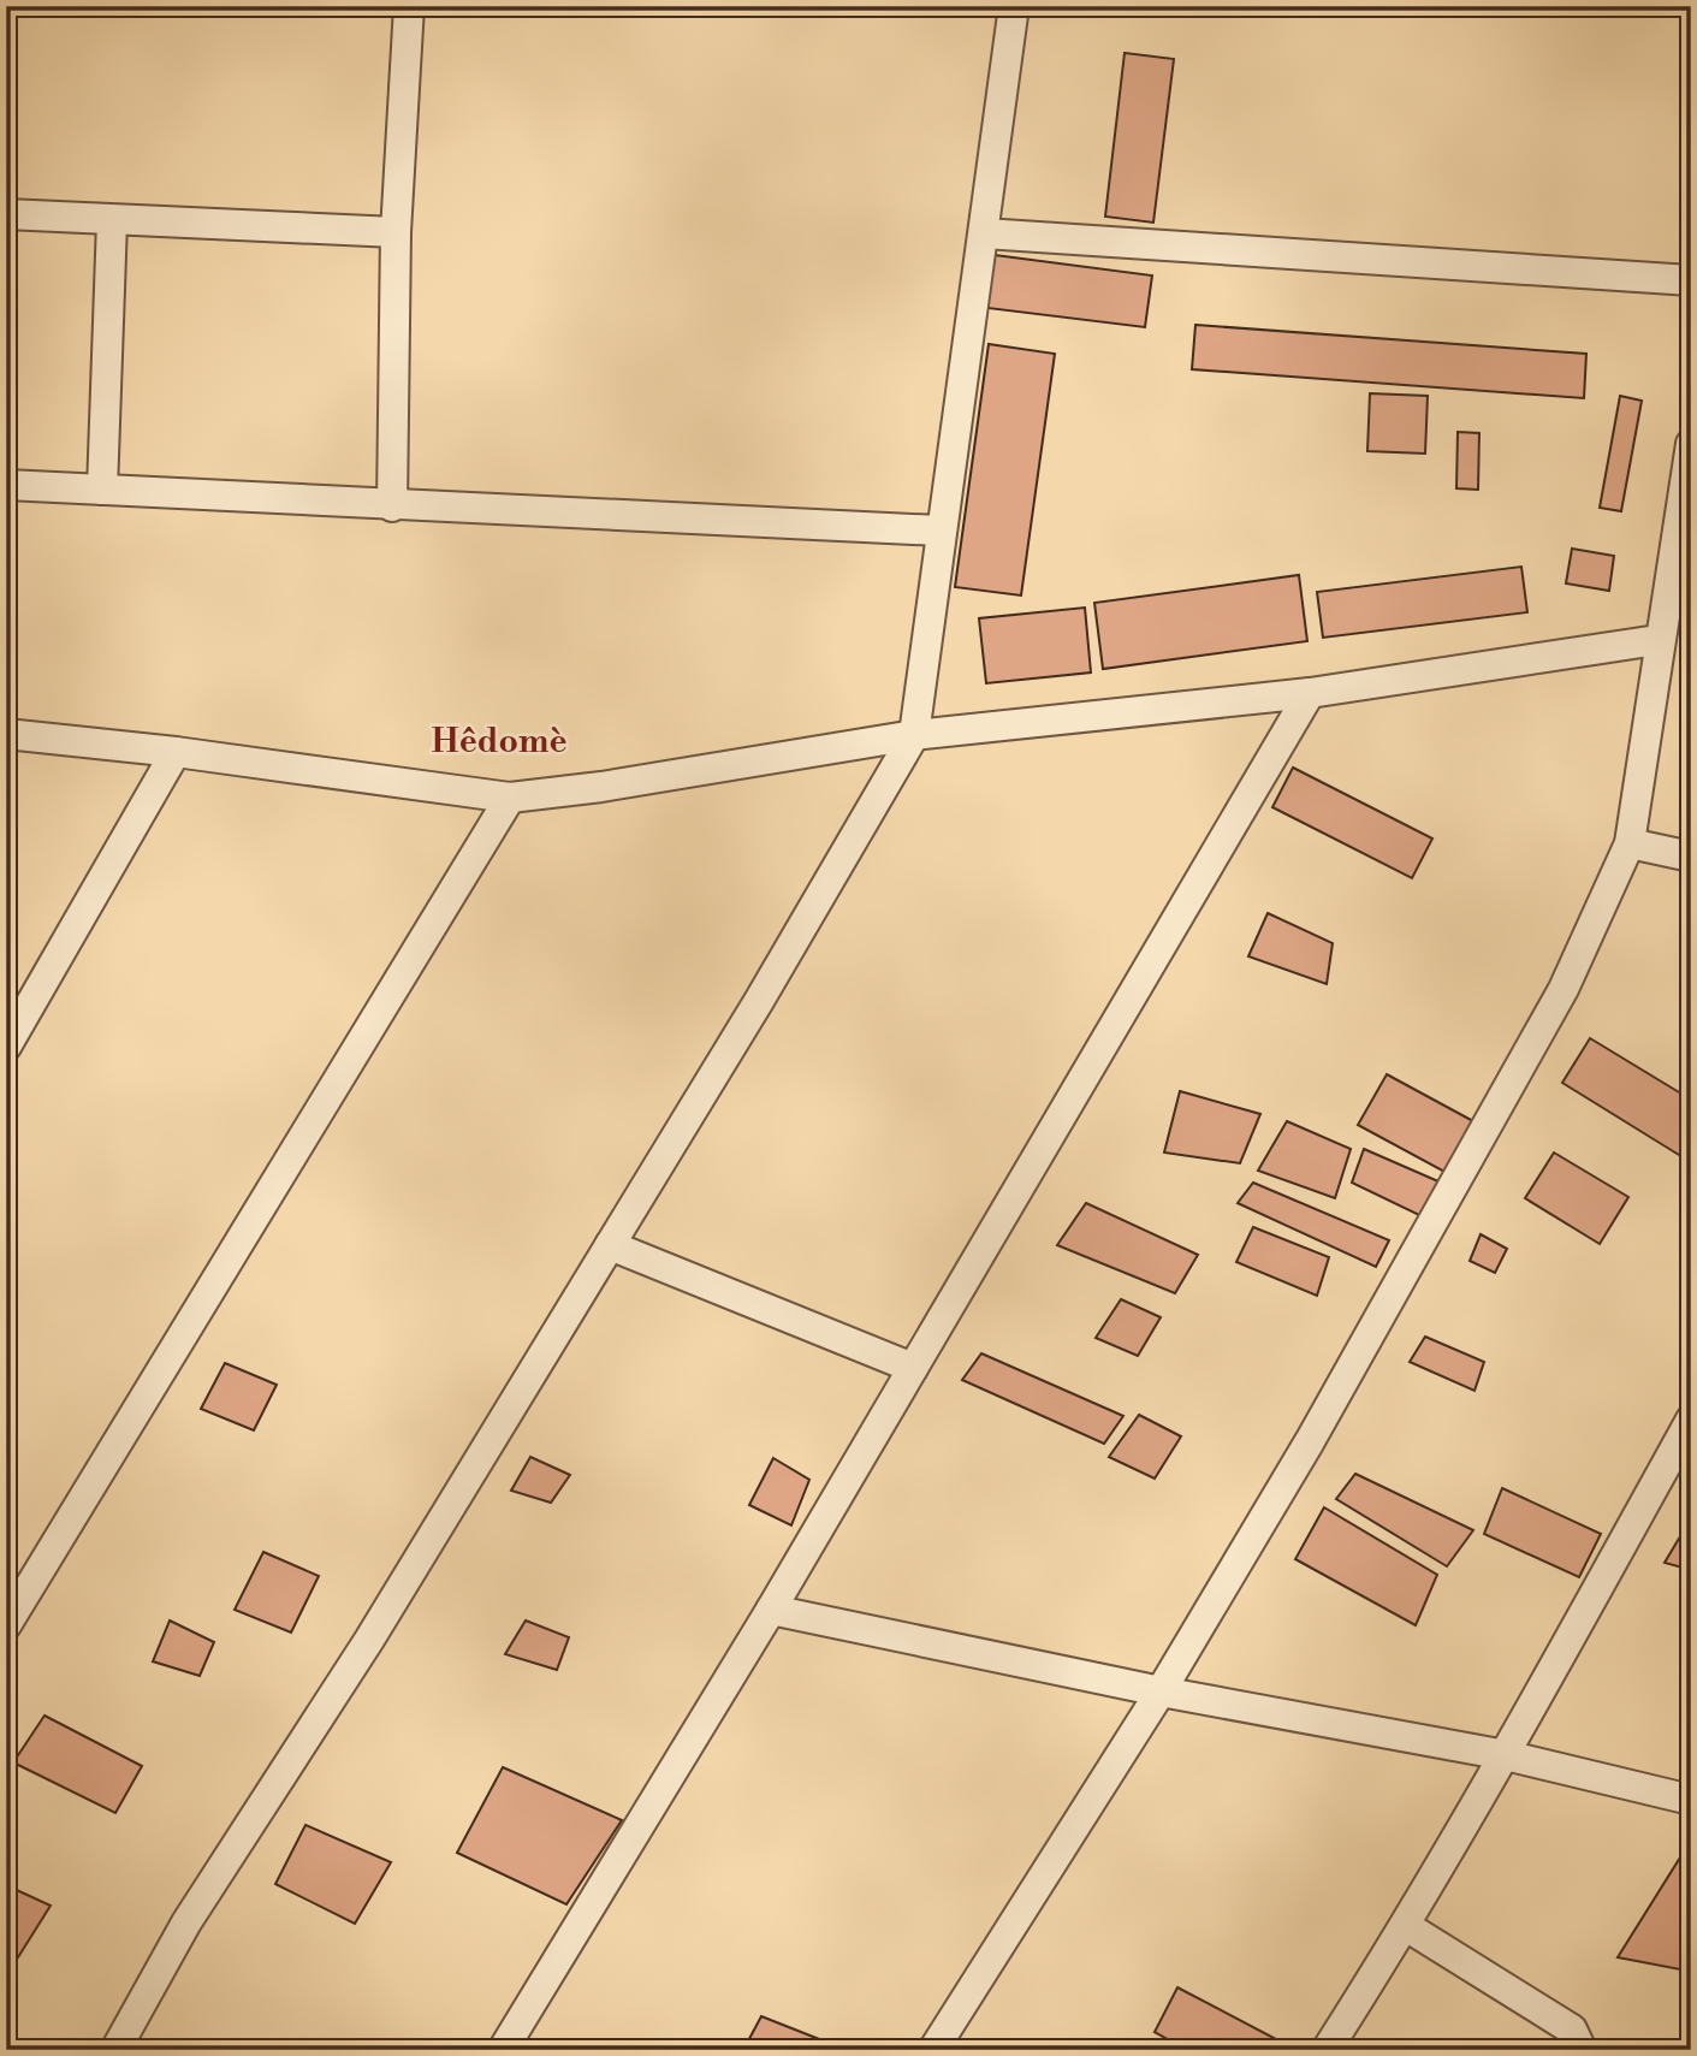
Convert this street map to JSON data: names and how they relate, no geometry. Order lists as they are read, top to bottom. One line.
{"districts":["Hêdomè"]}
